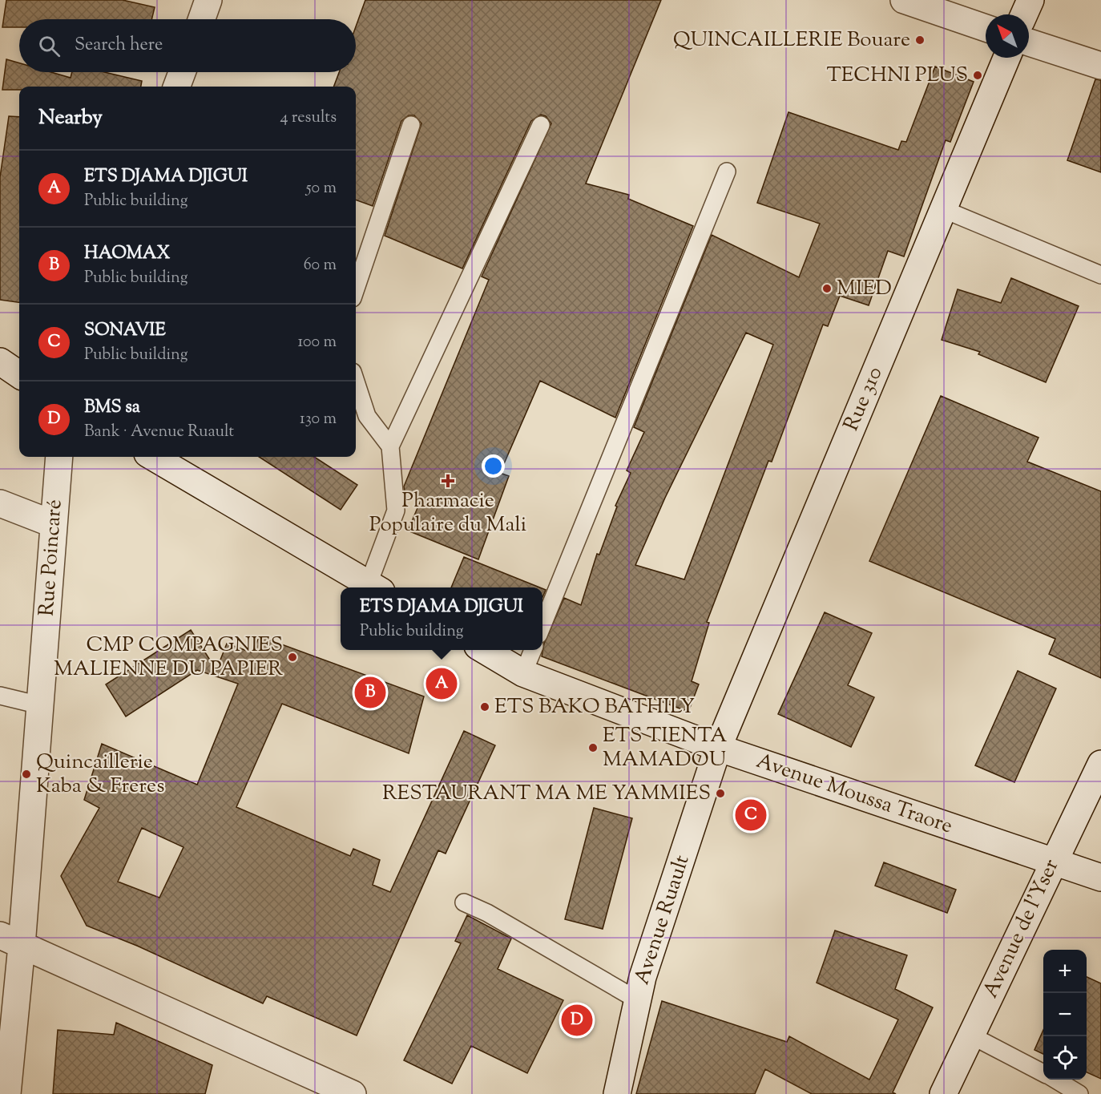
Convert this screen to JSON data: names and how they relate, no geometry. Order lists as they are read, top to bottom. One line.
{"streets":{"street":["Rue 310","Rue Poincaré","Avenue Moussa Traore","Avenue Ruault","Avenue de l'Yser"]},"crossings":[["Rue 310","Avenue Moussa Traore"],["Rue 310","Avenue Ruault"],["Avenue Moussa Traore","Avenue Ruault"],["Avenue Moussa Traore","Avenue de l'Yser"]],"places":{"other":["QUINCAILLERIE Bouare","TECHNI PLUS","MIED","CMP COMPAGNIES MALIENNE DU PAPIER","ETS BAKO BATHILY","ETS TIENTA MAMADOU","Quincaillerie Kaba & Freres","RESTAURANT MA ME YAMMIES"],"health":["Pharmacie Populaire du Mali"]},"north":"top left","page":{"search":"Search here","heading":["Nearby","4 results"],"list":[{"mark":"A","name":"ETS DJAMA DJIGUI","note":"Public building","value":"50 m"},{"mark":"B","name":"HAOMAX","note":"Public building","value":"60 m"},{"mark":"C","name":"SONAVIE","note":"Public building","value":"100 m"},{"mark":"D","name":"BMS sa","note":"Bank · Avenue Ruault","value":"130 m"}],"popup":["ETS DJAMA DJIGUI","Public building"],"pins":["A","B","C","D"],"map_buttons":["+","−"]}}
